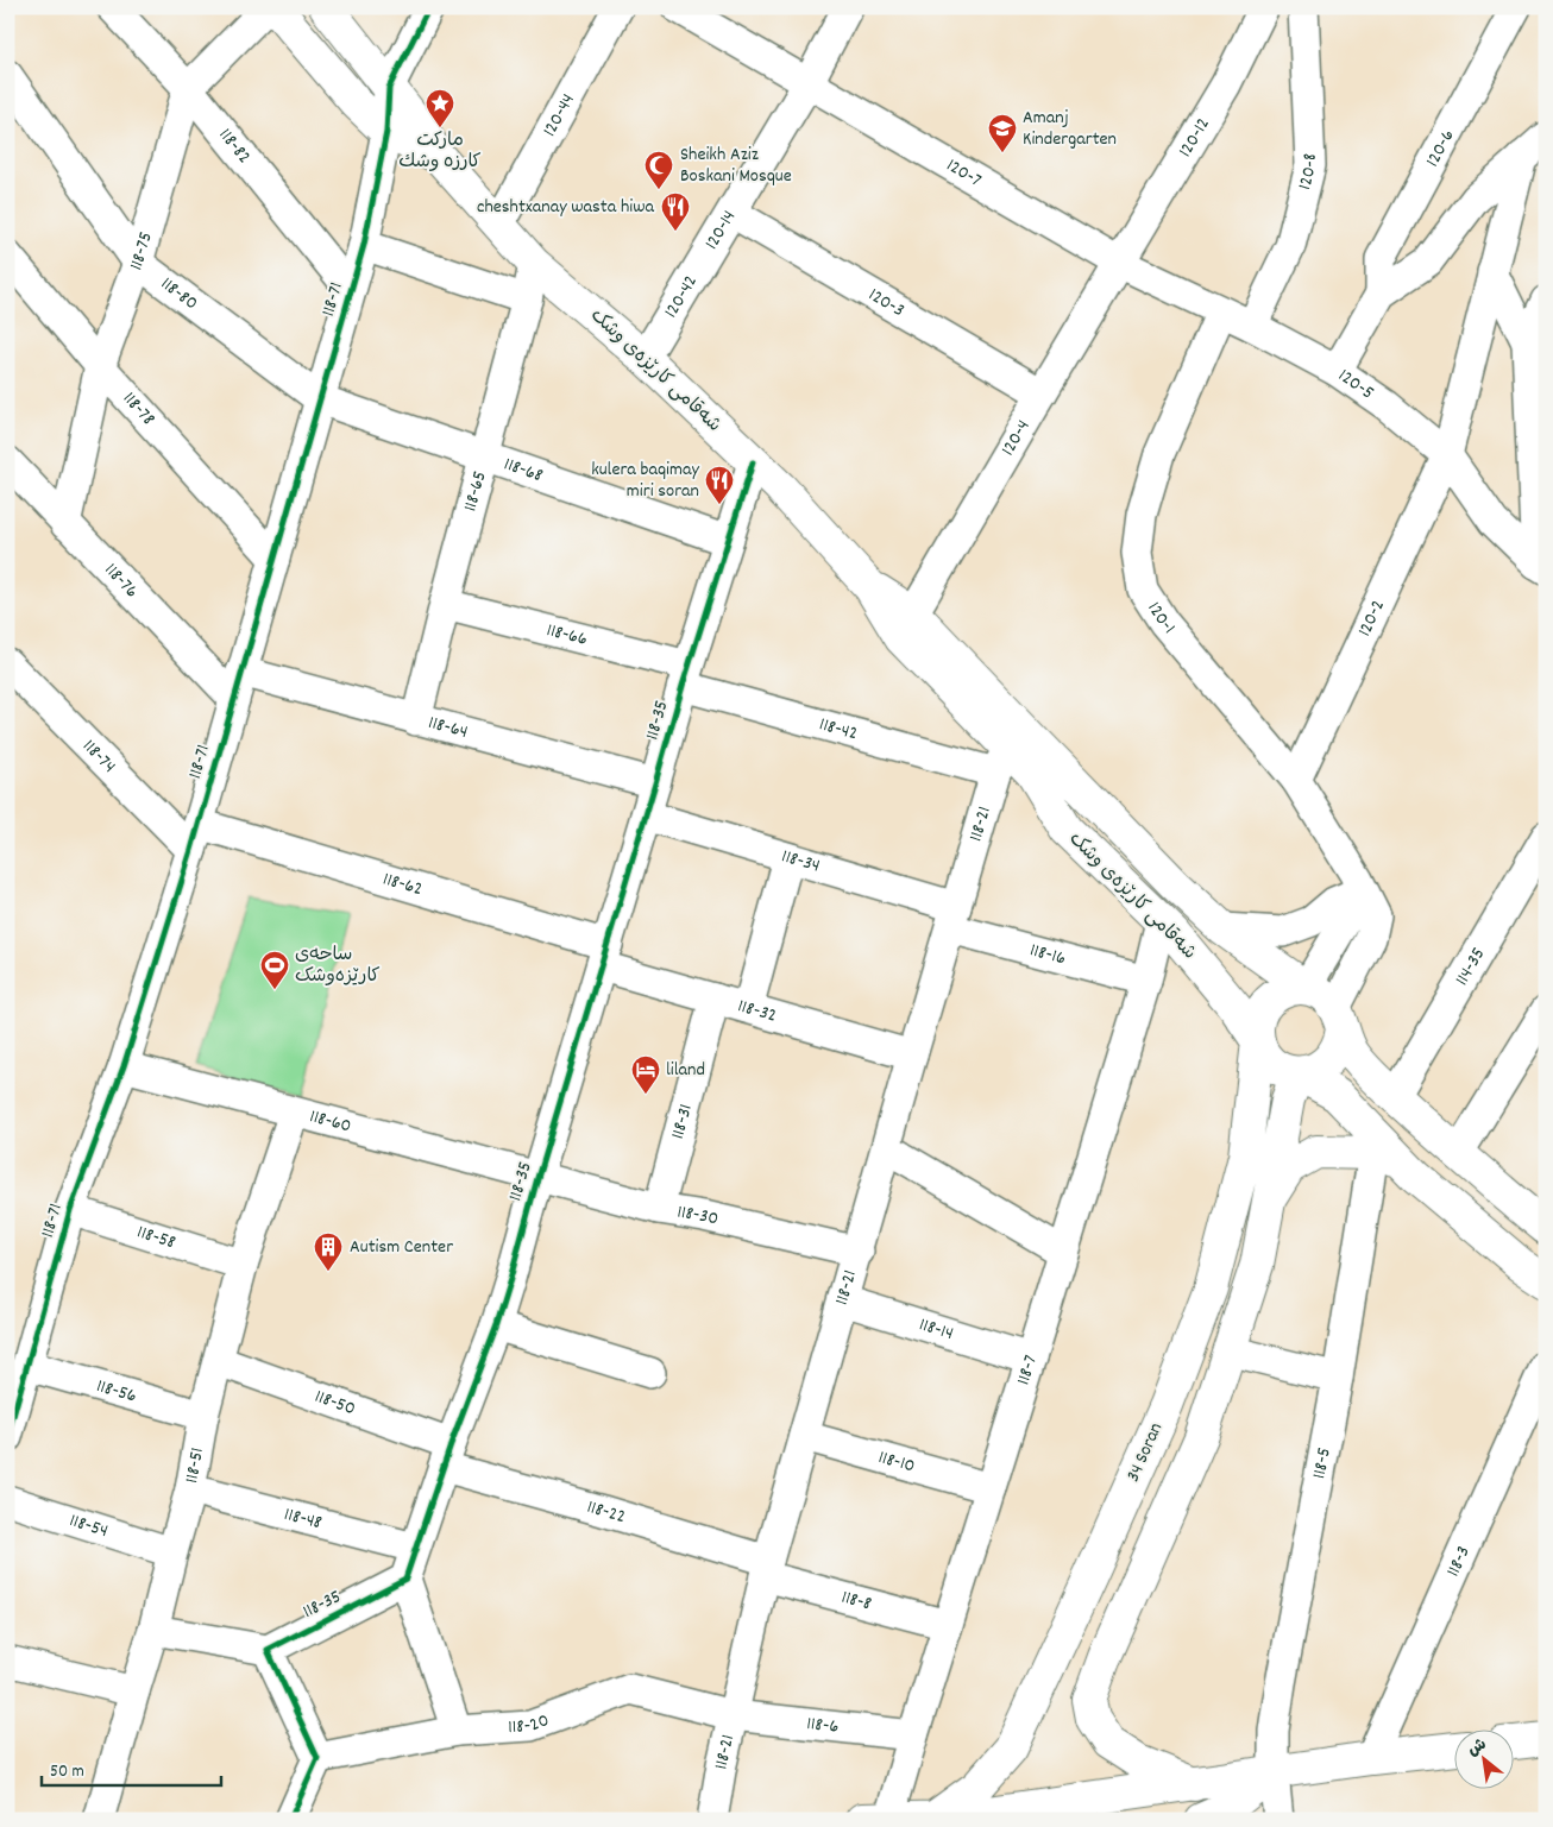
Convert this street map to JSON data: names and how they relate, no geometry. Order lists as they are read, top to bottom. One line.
{"streets":{"main road":["شەقامی کارێزەی وشک","34 Soran"],"street":["120-44","120-12","118-82","120-6","120-8","120-7","120-14","118-75","118-80","120-42","118-71","120-3","120-5","118-78","120-4","118-68","118-65","118-76","120-1","120-2","118-66","118-35","118-64","118-42","118-74","118-21","118-34","118-62","118-16","114-35","118-32","118-31","118-60","118-30","118-58","118-14","118-7","118-56","118-50","118-10","118-5","118-51","118-22","118-48","118-54","118-3","118-8","118-20","118-6"]},"crossings":[["120-44","شەقامی کارێزەی وشک"],["120-12","120-7"],["120-12","120-5"],["120-12","120-4"],["118-82","118-75"],["118-82","118-71"],["120-8","120-5"],["120-7","120-14"],["120-7","120-42"],["120-7","120-5"],["120-7","120-4"],["120-14","120-42"],["120-14","شەقامی کارێزەی وشک"],["118-75","118-80"],["118-75","118-78"],["118-75","118-76"],["118-80","118-71"],["118-80","118-68"],["120-42","120-3"],["120-42","شەقامی کارێزەی وشک"],["118-71","شەقامی کارێزەی وشک"],["118-71","118-78"],["118-71","118-68"],["118-71","118-76"],["118-71","118-64"],["118-71","118-74"],["118-71","118-62"],["118-71","118-60"],["118-71","118-58"],["118-71","118-56"],["120-3","120-4"],["شەقامی کارێزەی وشک","120-4"],["شەقامی کارێزەی وشک","118-65"],["شەقامی کارێزەی وشک","120-1"],["شەقامی کارێزەی وشک","118-35"],["شەقامی کارێزەی وشک","118-7"],["شەقامی کارێزەی وشک","34 Soran"],["120-5","120-4"],["120-5","120-1"],["120-5","120-2"],["118-68","118-65"],["118-68","118-35"],["118-65","118-66"],["118-65","118-64"],["120-1","120-2"],["120-1","34 Soran"],["118-66","118-35"],["118-66","118-42"],["118-35","118-64"],["118-35","118-42"],["118-35","118-34"],["118-35","118-62"],["118-35","118-32"],["118-35","118-60"],["118-35","118-30"],["118-35","118-50"],["118-35","118-22"],["118-35","118-48"],["118-42","118-21"],["118-74","118-62"],["118-21","118-34"],["118-21","118-16"],["118-21","118-32"],["118-21","118-30"],["118-21","118-14"],["118-21","118-10"],["118-21","118-22"],["118-21","118-8"],["118-21","118-20"],["118-21","118-6"],["118-34","118-16"],["118-62","118-32"],["118-16","118-7"],["118-32","118-31"],["118-31","118-30"],["118-60","118-30"],["118-60","118-51"],["118-58","118-51"],["118-14","118-7"],["118-7","118-10"],["118-7","118-8"],["118-7","118-6"],["118-56","118-51"],["118-50","118-51"],["118-50","118-22"],["118-51","118-48"],["118-51","118-54"],["118-22","118-8"],["118-20","118-6"]],"places":{"place":["ماركت كارزه وشك"],"school or university":["Amanj Kindergarten"],"mosque":["Sheikh Aziz Boskani Mosque"],"restaurant":["cheshtxanay wasta hiwa","kulera baqimay miri soran"],"sports":["ساحه‌ی کارێزه‌وشک"],"hotel":["liland"],"building":["Autism Center"]},"scale_bar":"50 m","north":"top left"}
